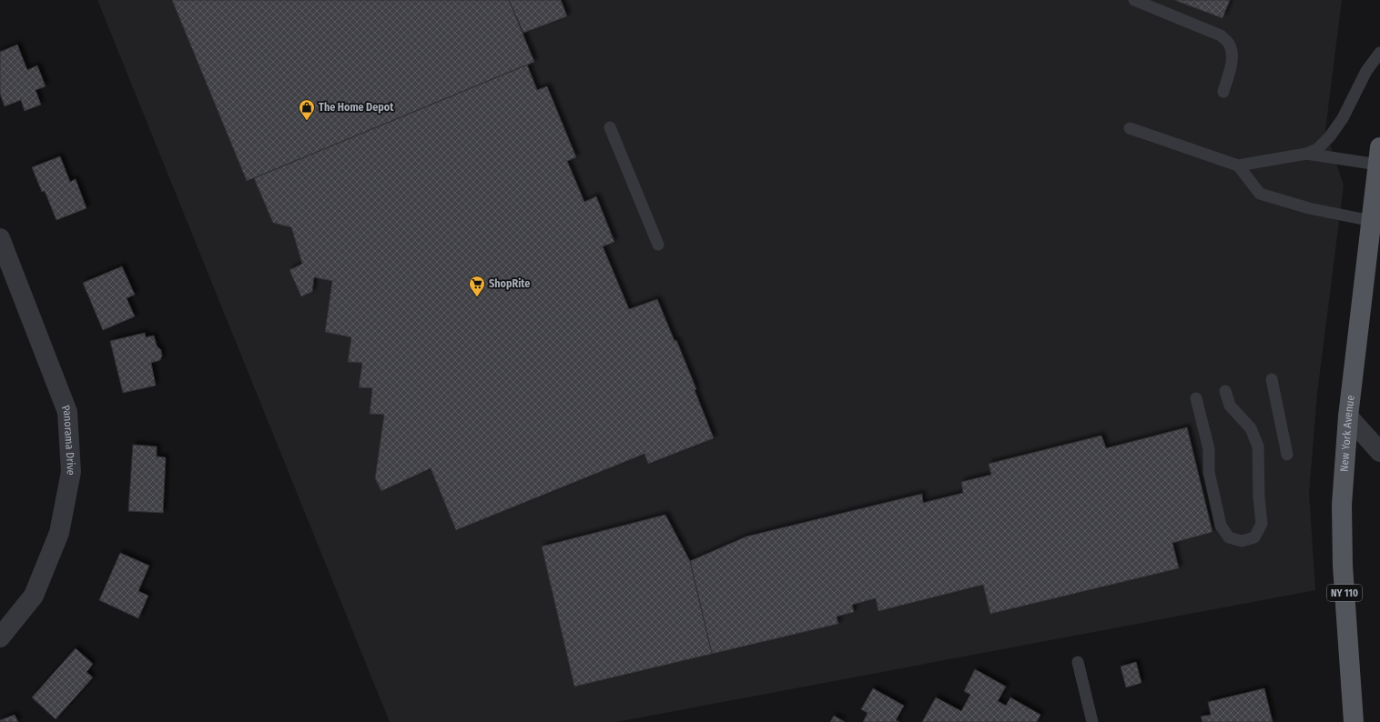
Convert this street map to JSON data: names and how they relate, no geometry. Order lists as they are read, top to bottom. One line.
{"streets":{"main road":["New York Avenue","NY 110"],"street":["Panorama Drive"]},"places":{"shop":["The Home Depot"],"supermarket":["ShopRite"]}}
